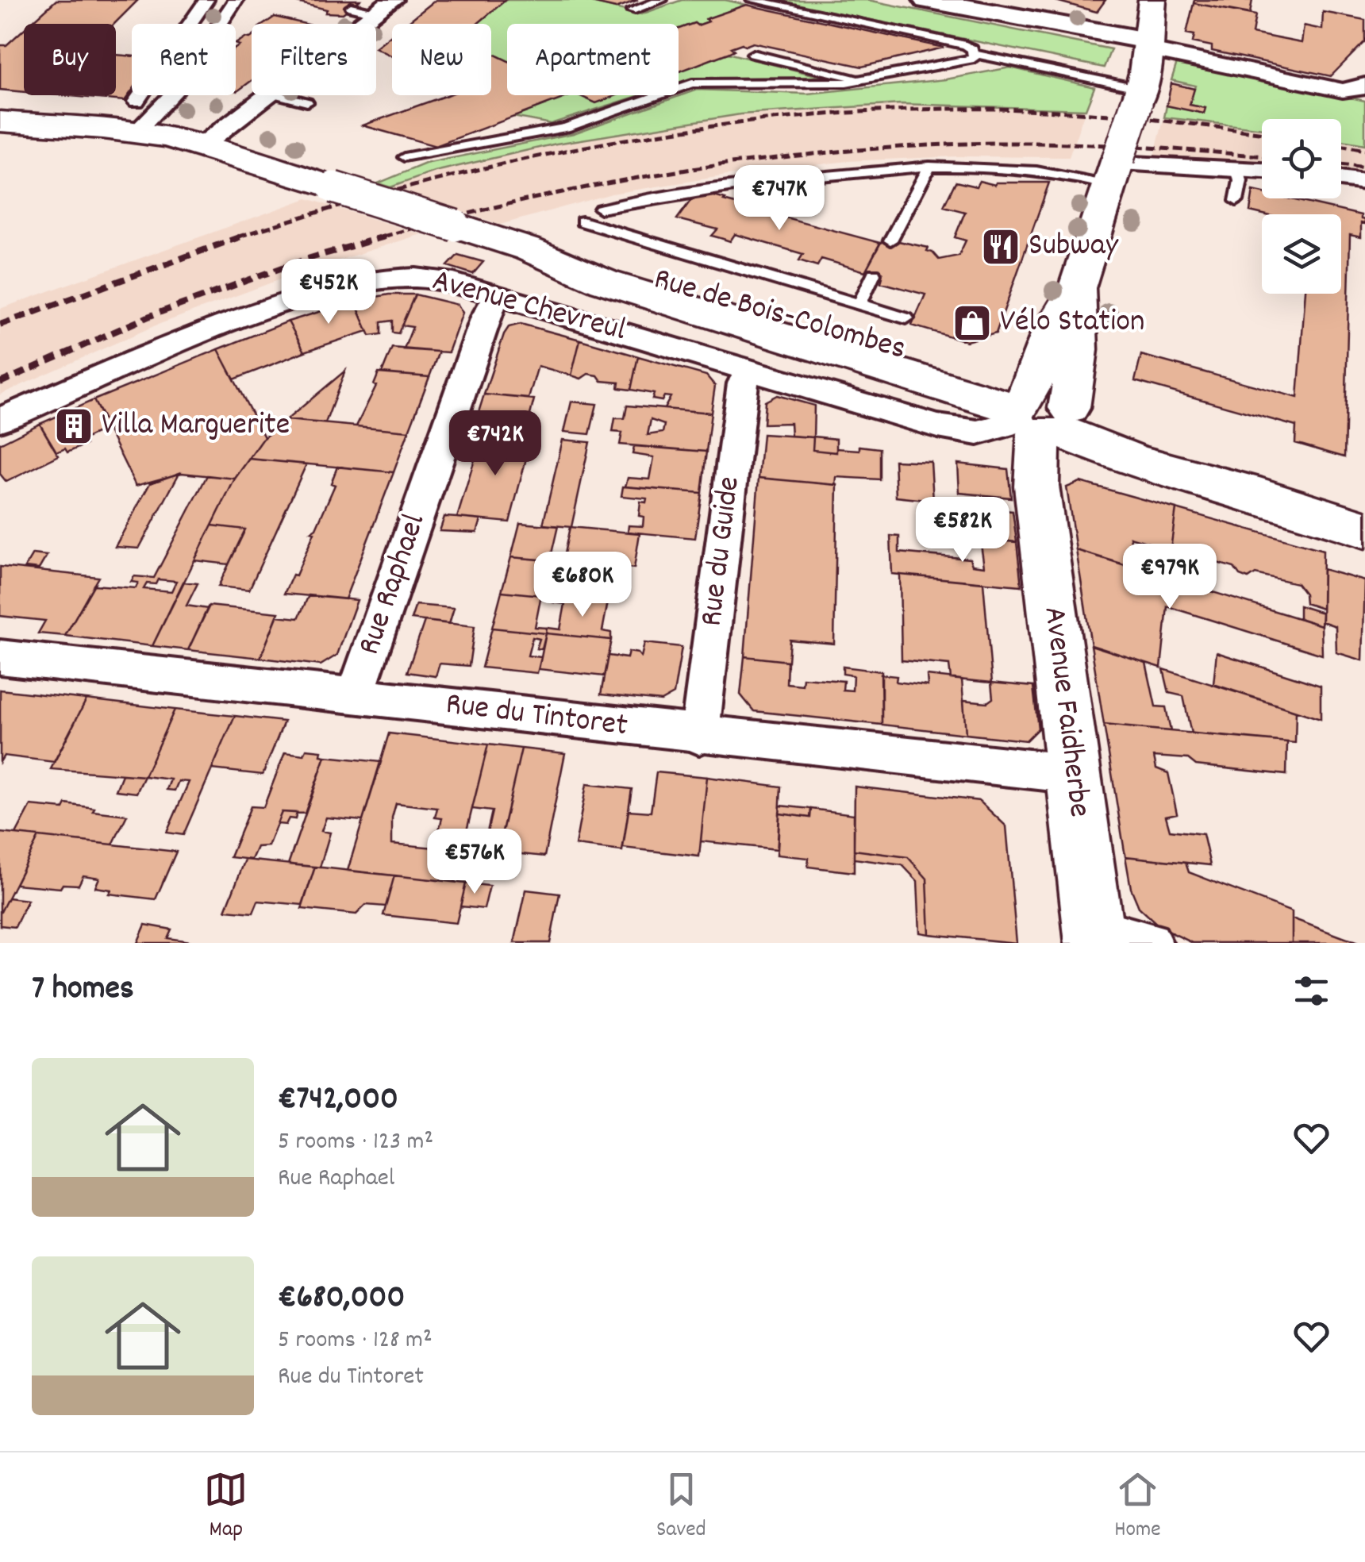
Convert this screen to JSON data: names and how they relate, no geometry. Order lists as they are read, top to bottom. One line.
{"streets":{"main road":["Rue de Bois-Colombes","Avenue Faidherbe"],"street":["Avenue Chevreul","Rue du Guide","Rue Raphael","Rue du Tintoret"]},"crossings":[["Avenue Chevreul","Rue de Bois-Colombes"],["Avenue Chevreul","Rue du Guide"],["Avenue Chevreul","Rue Raphael"],["Avenue Chevreul","Avenue Faidherbe"],["Rue de Bois-Colombes","Avenue Faidherbe"],["Rue du Guide","Rue du Tintoret"],["Rue Raphael","Rue du Tintoret"],["Avenue Faidherbe","Rue du Tintoret"]],"places":{"restaurant":["Subway"],"shop":["Vélo Station"],"building":["Villa Marguerite"]},"page":{"chip":["Buy","Rent","Filters","New","Apartment"],"price":["€747K","€452K","€742K","€582K","€979K","€680K","€576K"],"heading":"7 homes","list":[{"name":"€742,000","note":"5 rooms · 123 m² · Rue Raphael"},{"name":"€680,000","note":"5 rooms · 128 m² · Rue du Tintoret"}],"tabs":["Map","Saved","Home"]}}
